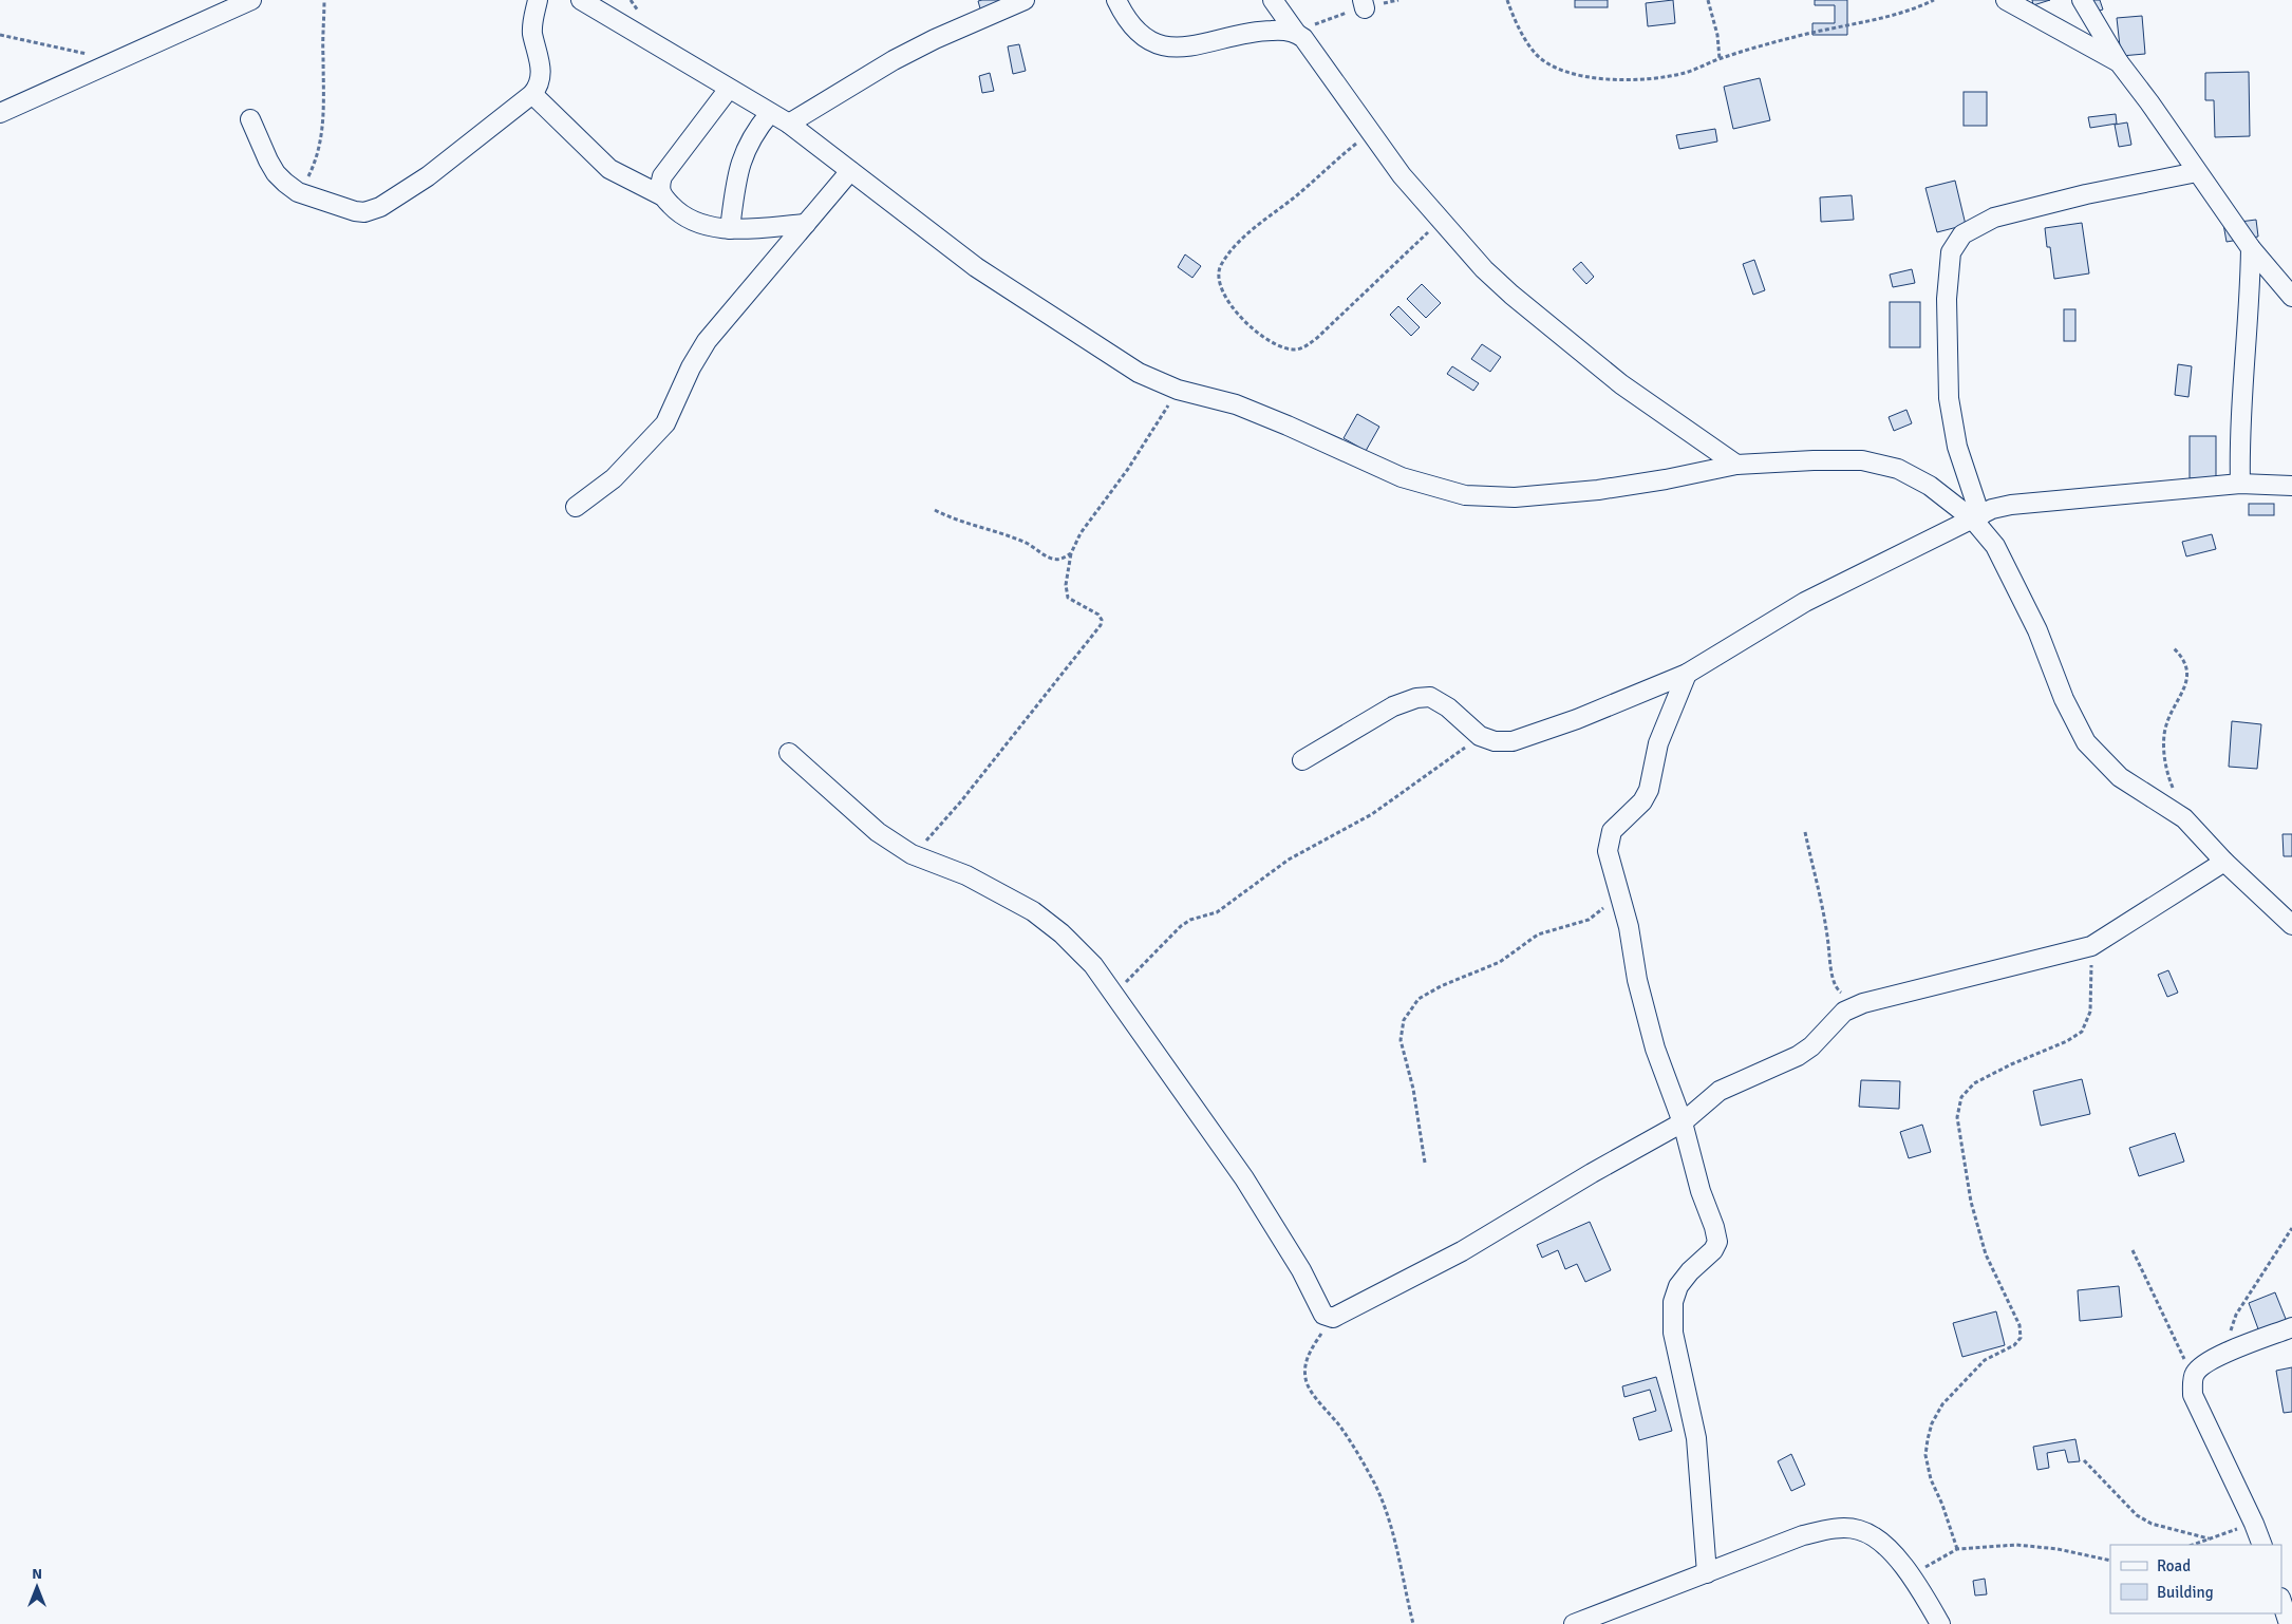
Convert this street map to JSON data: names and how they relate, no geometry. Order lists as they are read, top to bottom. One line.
{"legend":["Road","Building"],"north":"top"}
